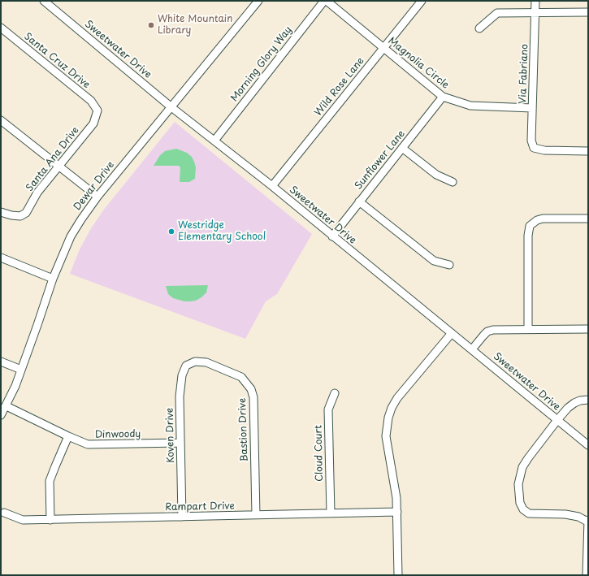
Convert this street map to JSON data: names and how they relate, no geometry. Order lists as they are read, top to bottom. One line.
{"streets":{"street":["Sweetwater Drive","Santa Cruz Drive","Magnolia Circle","Morning Glory Way","Via Fabriano","Wild Rose Lane","Santa Ana Drive","Sunflower Lane","Dewar Drive","Bastion Drive","Dinwoody","Koven Drive","Cloud Court","Rampart Drive"]},"crossings":[["Sweetwater Drive","Morning Glory Way"],["Sweetwater Drive","Wild Rose Lane"],["Sweetwater Drive","Sunflower Lane"],["Sweetwater Drive","Dewar Drive"],["Santa Cruz Drive","Santa Ana Drive"],["Magnolia Circle","Morning Glory Way"],["Magnolia Circle","Via Fabriano"],["Magnolia Circle","Wild Rose Lane"],["Magnolia Circle","Sunflower Lane"],["Dewar Drive","Dinwoody"],["Bastion Drive","Koven Drive"],["Bastion Drive","Rampart Drive"],["Dinwoody","Koven Drive"],["Koven Drive","Rampart Drive"],["Cloud Court","Rampart Drive"]],"places":["White Mountain Library","Westridge Elementary School"]}
